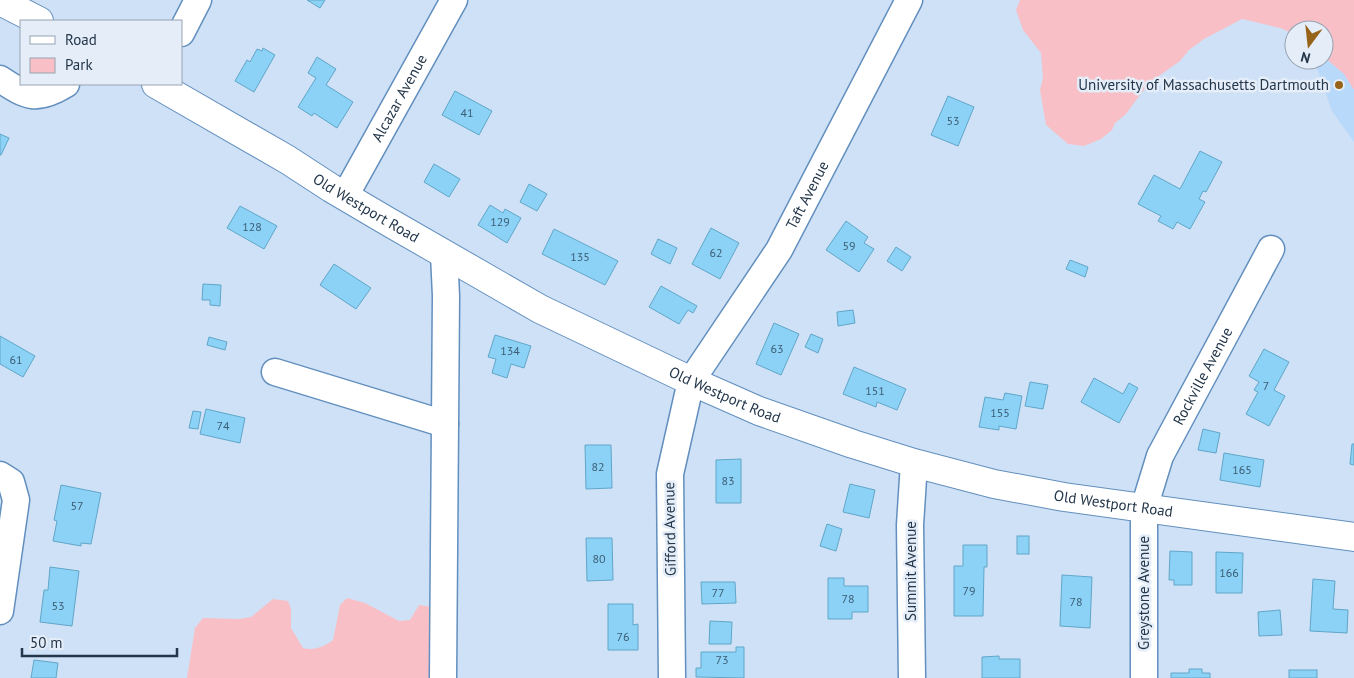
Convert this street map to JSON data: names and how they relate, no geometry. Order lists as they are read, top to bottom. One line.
{"streets":{"main road":["Old Westport Road"],"street":["Alcazar Avenue","Taft Avenue","Rockville Avenue","Gifford Avenue","Summit Avenue","Greystone Avenue"]},"crossings":[["Alcazar Avenue","Old Westport Road"],["Taft Avenue","Old Westport Road"],["Taft Avenue","Gifford Avenue"],["Old Westport Road","Rockville Avenue"],["Old Westport Road","Gifford Avenue"],["Old Westport Road","Summit Avenue"],["Old Westport Road","Greystone Avenue"],["Rockville Avenue","Greystone Avenue"]],"places":["University of Massachusetts Dartmouth"],"house_numbers":["41","53","129","128","59","62","135","63","134","61","7","151","155","74","82","165","83","57","80","166","79","77","78","78","53","76","73"],"legend":["Road","Park"],"scale_bar":"50 m","north":"bottom"}
